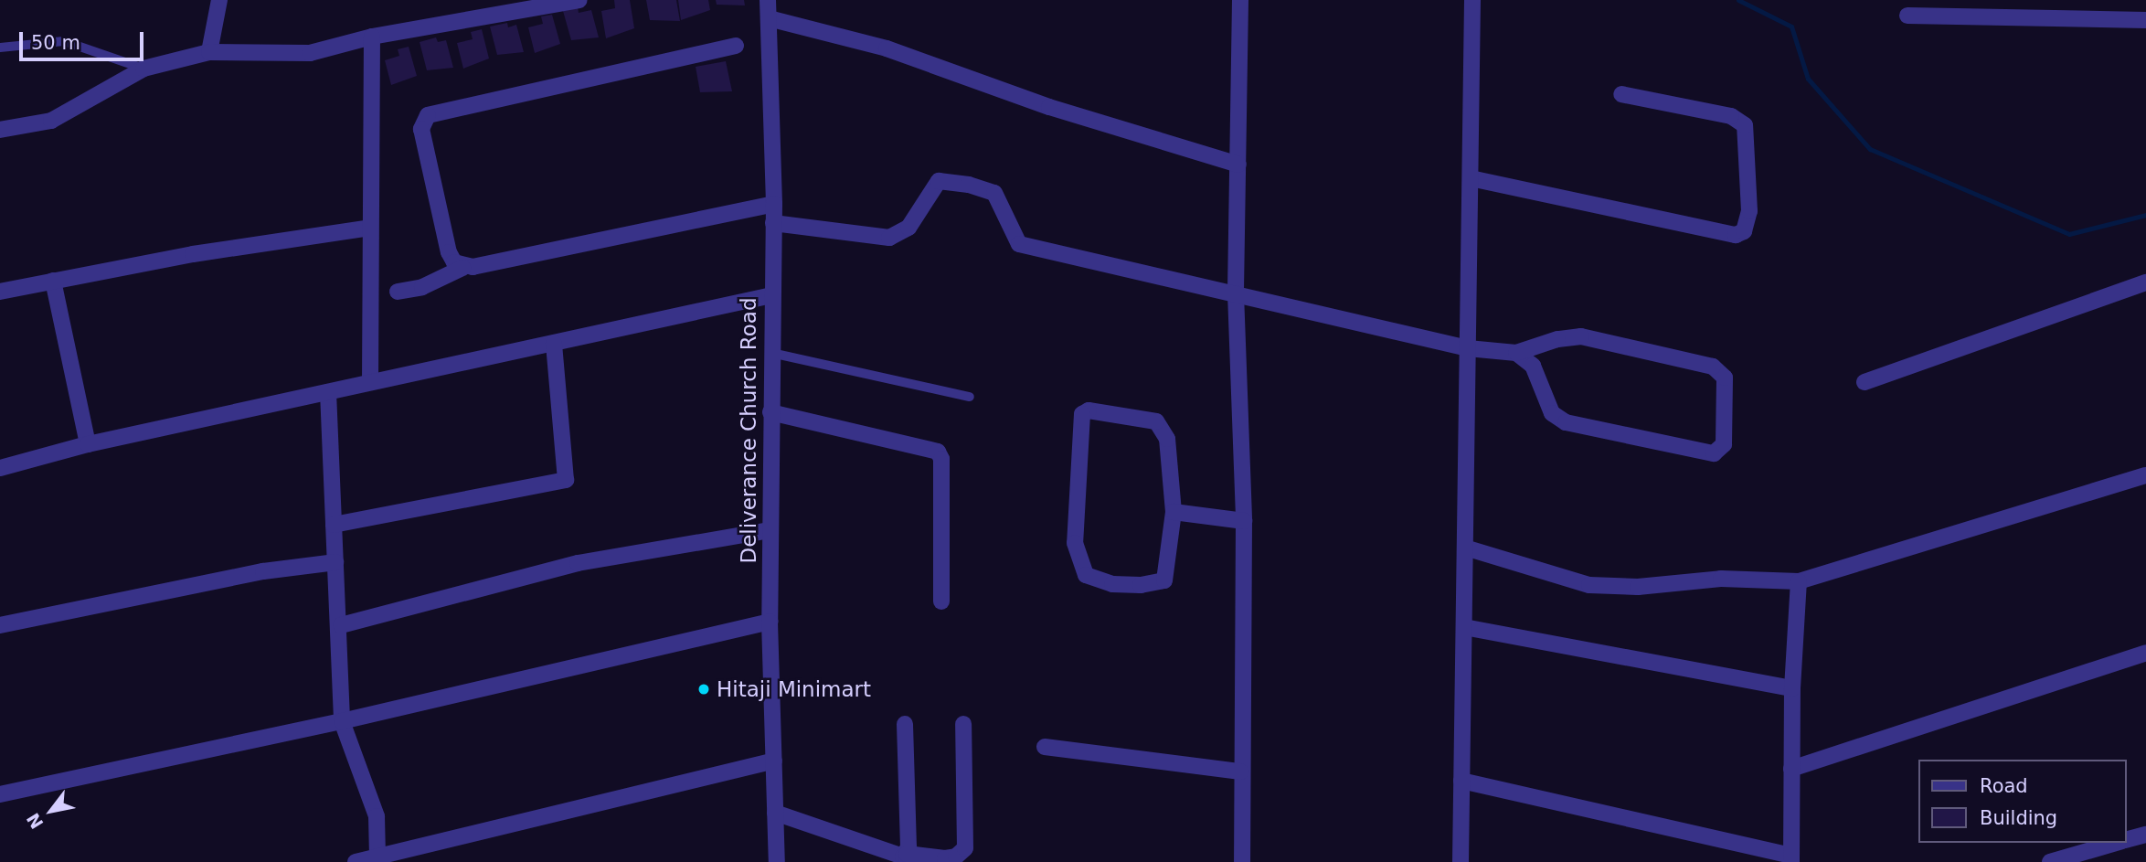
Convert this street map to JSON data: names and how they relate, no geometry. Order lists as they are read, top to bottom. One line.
{"streets":{"street":["Deliverance Church Road"]},"places":["Hitaji Minimart"],"legend":["Road","Building"],"scale_bar":"50 m","north":"bottom left"}
